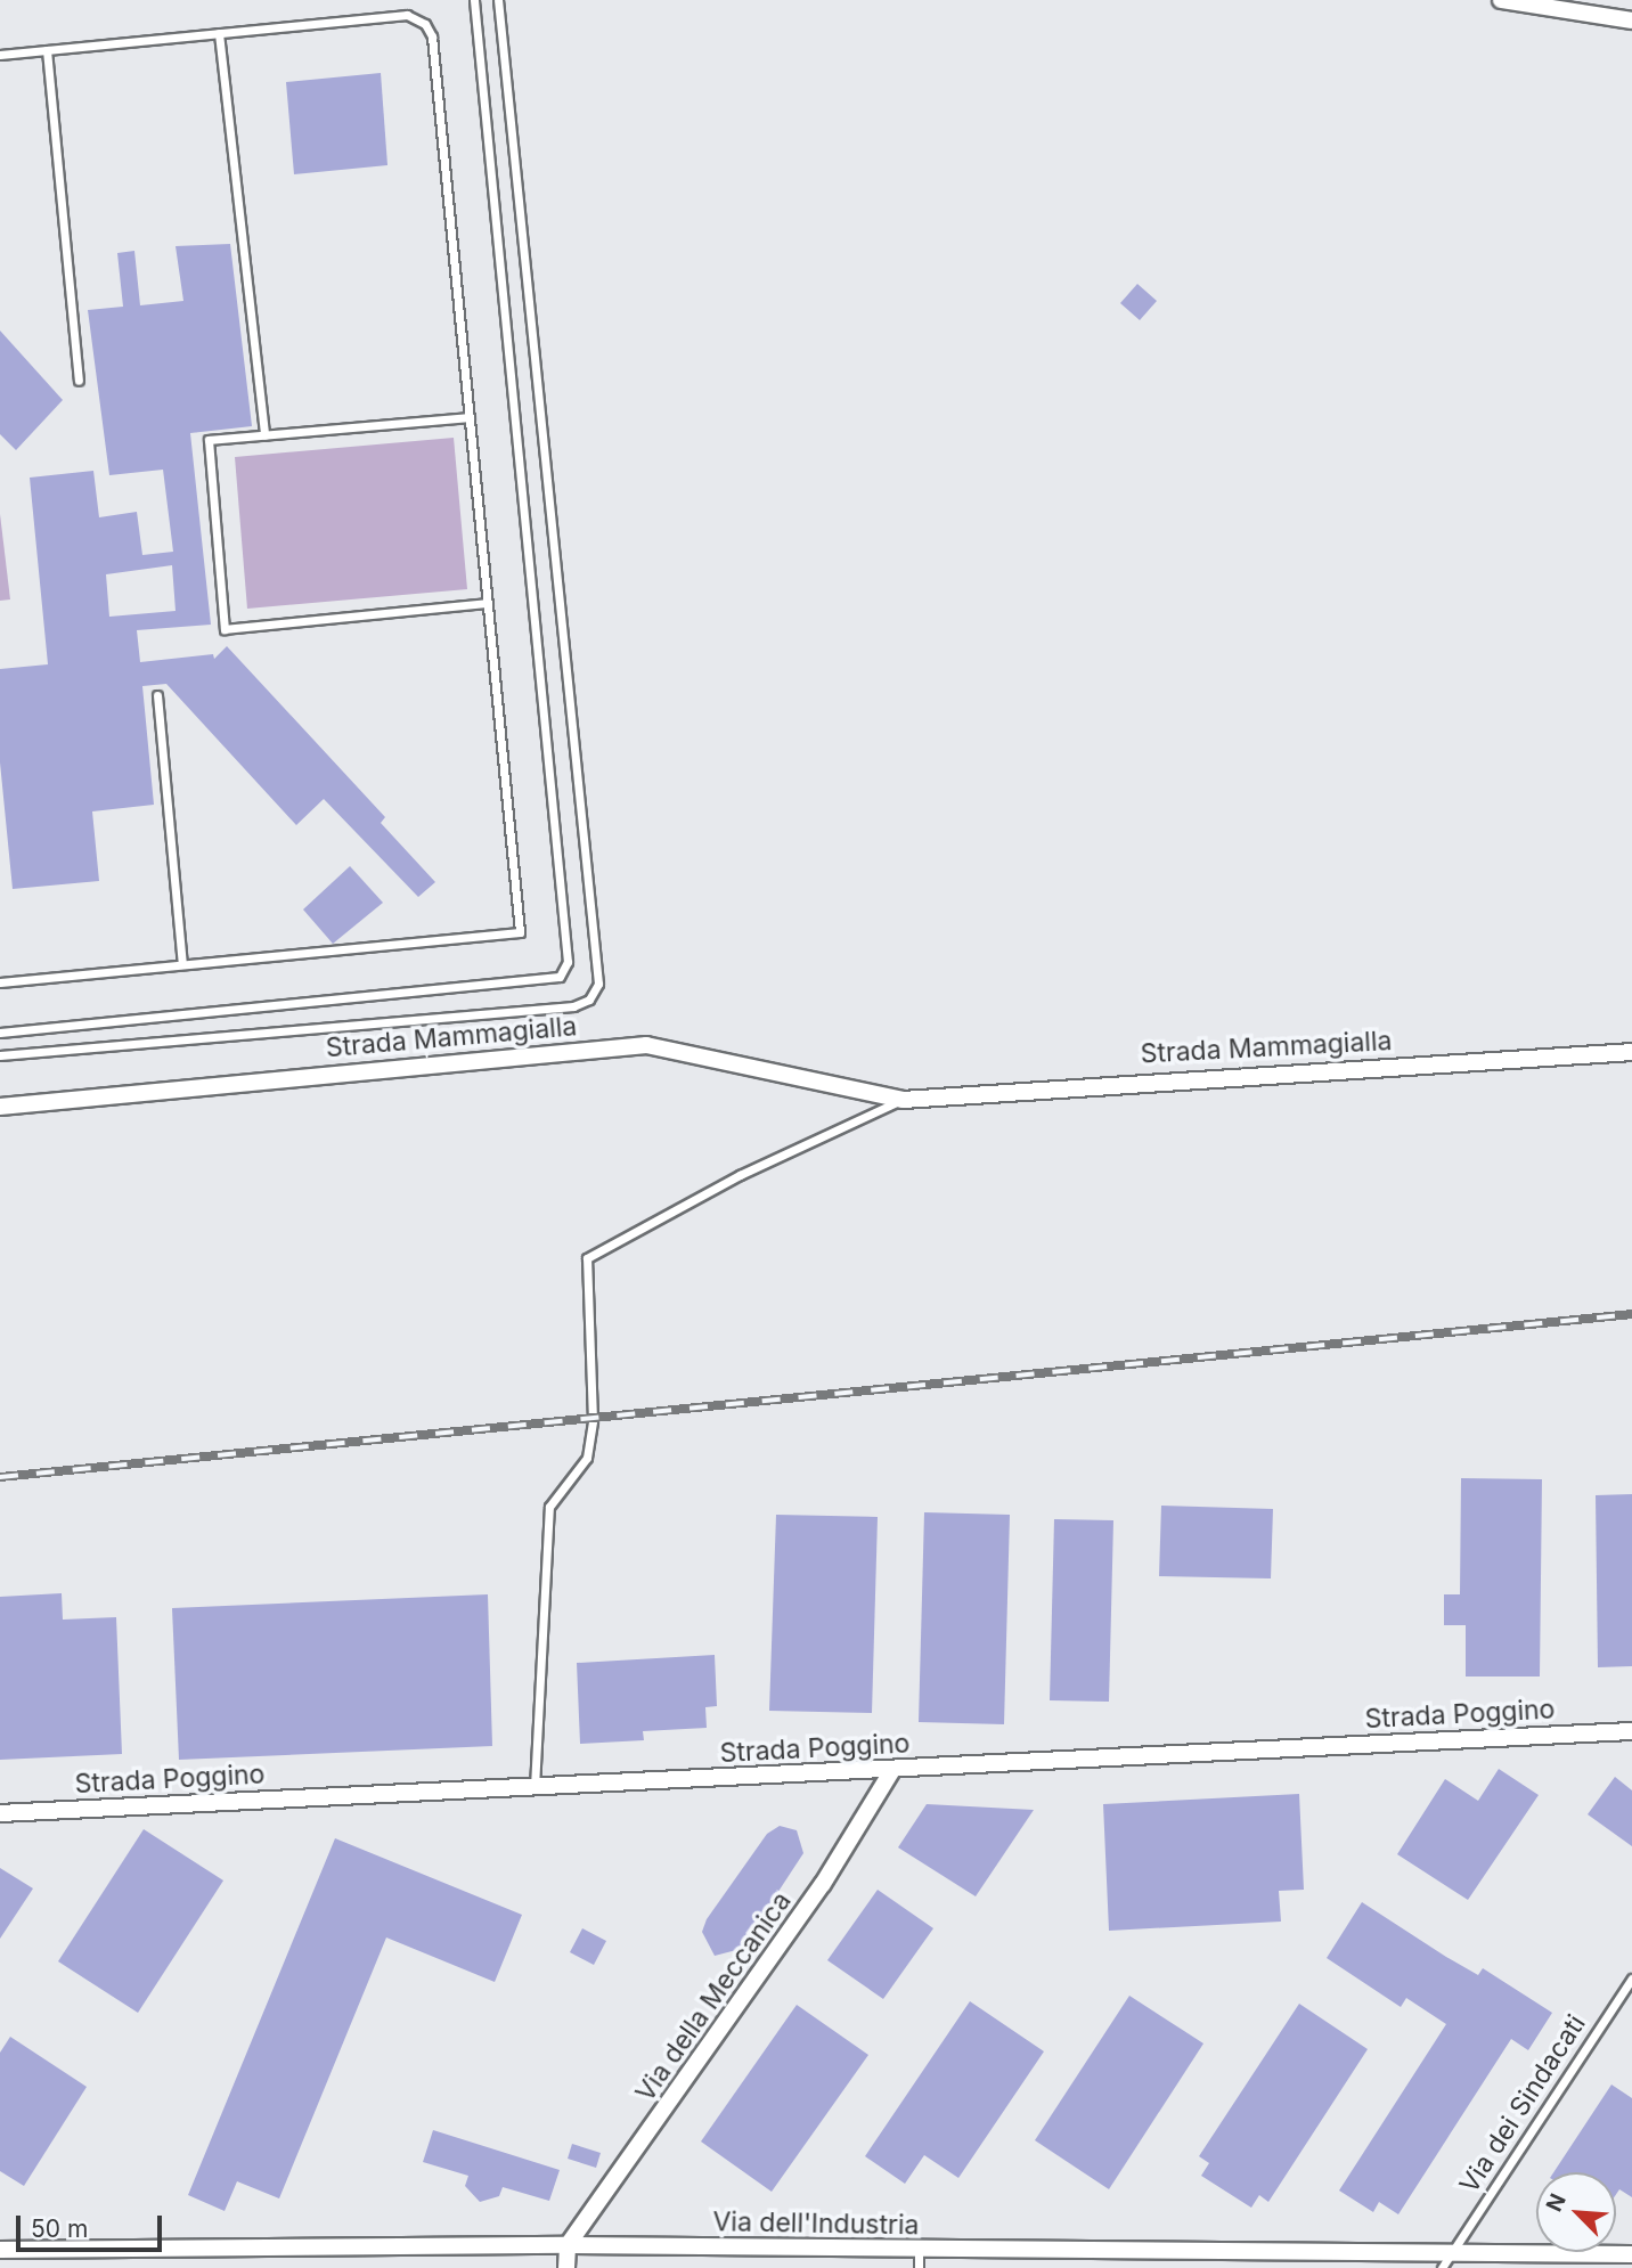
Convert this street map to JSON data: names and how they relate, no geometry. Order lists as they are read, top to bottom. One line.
{"streets":{"street":["Strada Mammagialla","Strada Poggino","Via della Meccanica","Via dell'Industria"],"lane":["Via dei Sindacati"]},"crossings":[["Strada Mammagialla","Strada Poggino"],["Strada Poggino","Via della Meccanica"],["Via della Meccanica","Via dell'Industria"],["Via dei Sindacati","Via dell'Industria"]],"scale_bar":"50 m","north":"top left"}
